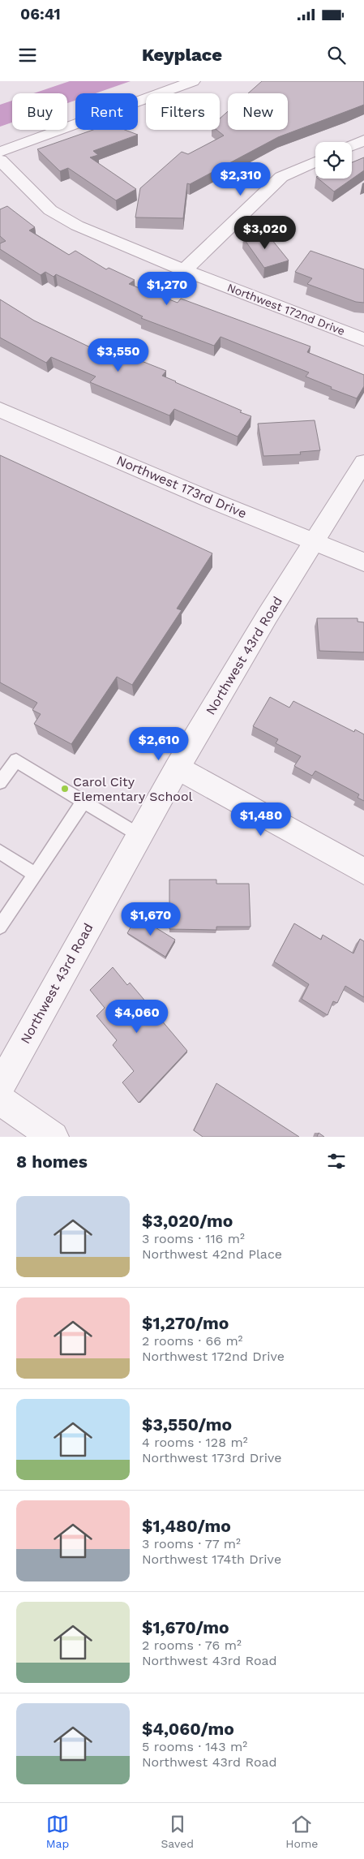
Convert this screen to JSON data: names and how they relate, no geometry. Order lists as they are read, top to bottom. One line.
{"streets":{"street":["Northwest 172nd Drive","Northwest 173rd Drive","Northwest 43rd Road"]},"crossings":[["Northwest 173rd Drive","Northwest 43rd Road"]],"places":["Carol City Elementary School"],"page":{"status":"06:41","header":"Keyplace","chip":["Buy","Rent","Filters","New"],"price":["$2,310","$3,020","$1,270","$3,550","$2,610","$1,480","$1,670","$4,060"],"heading":"8 homes","list":[{"name":"$3,020/mo","note":"3 rooms · 116 m² · Northwest 42nd Place"},{"name":"$1,270/mo","note":"2 rooms · 66 m² · Northwest 172nd Drive"},{"name":"$3,550/mo","note":"4 rooms · 128 m² · Northwest 173rd Drive"},{"name":"$1,480/mo","note":"3 rooms · 77 m² · Northwest 174th Drive"},{"name":"$1,670/mo","note":"2 rooms · 76 m² · Northwest 43rd Road"},{"name":"$4,060/mo","note":"5 rooms · 143 m² · Northwest 43rd Road"}],"tabs":["Map","Saved","Home"]}}
